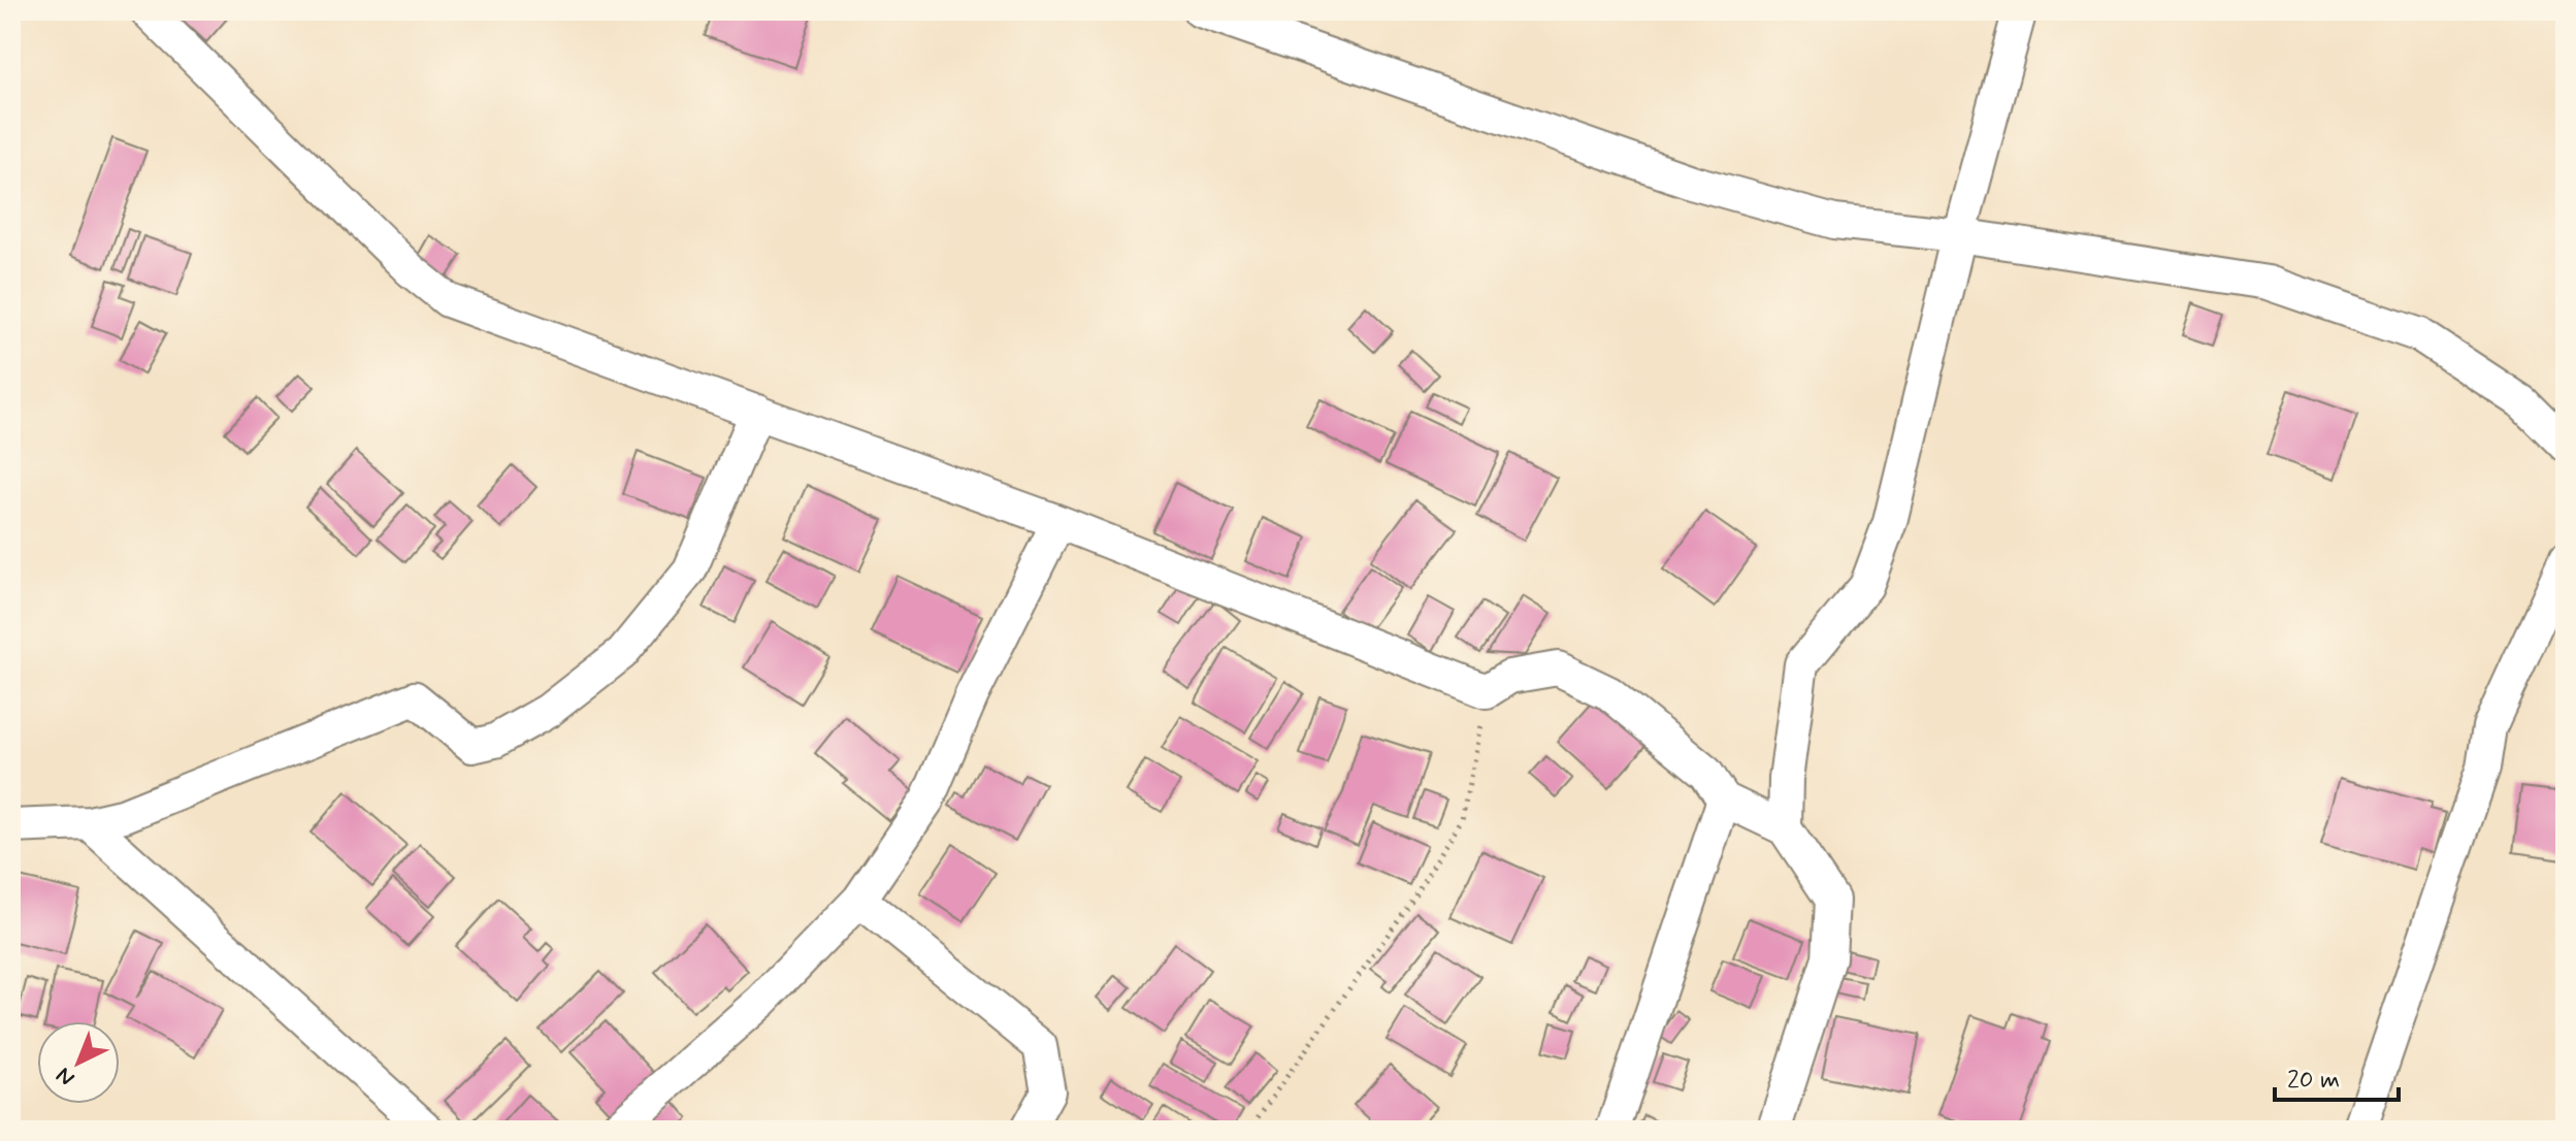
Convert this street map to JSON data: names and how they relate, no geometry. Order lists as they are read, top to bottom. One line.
{"scale_bar":"20 m","north":"bottom left"}
